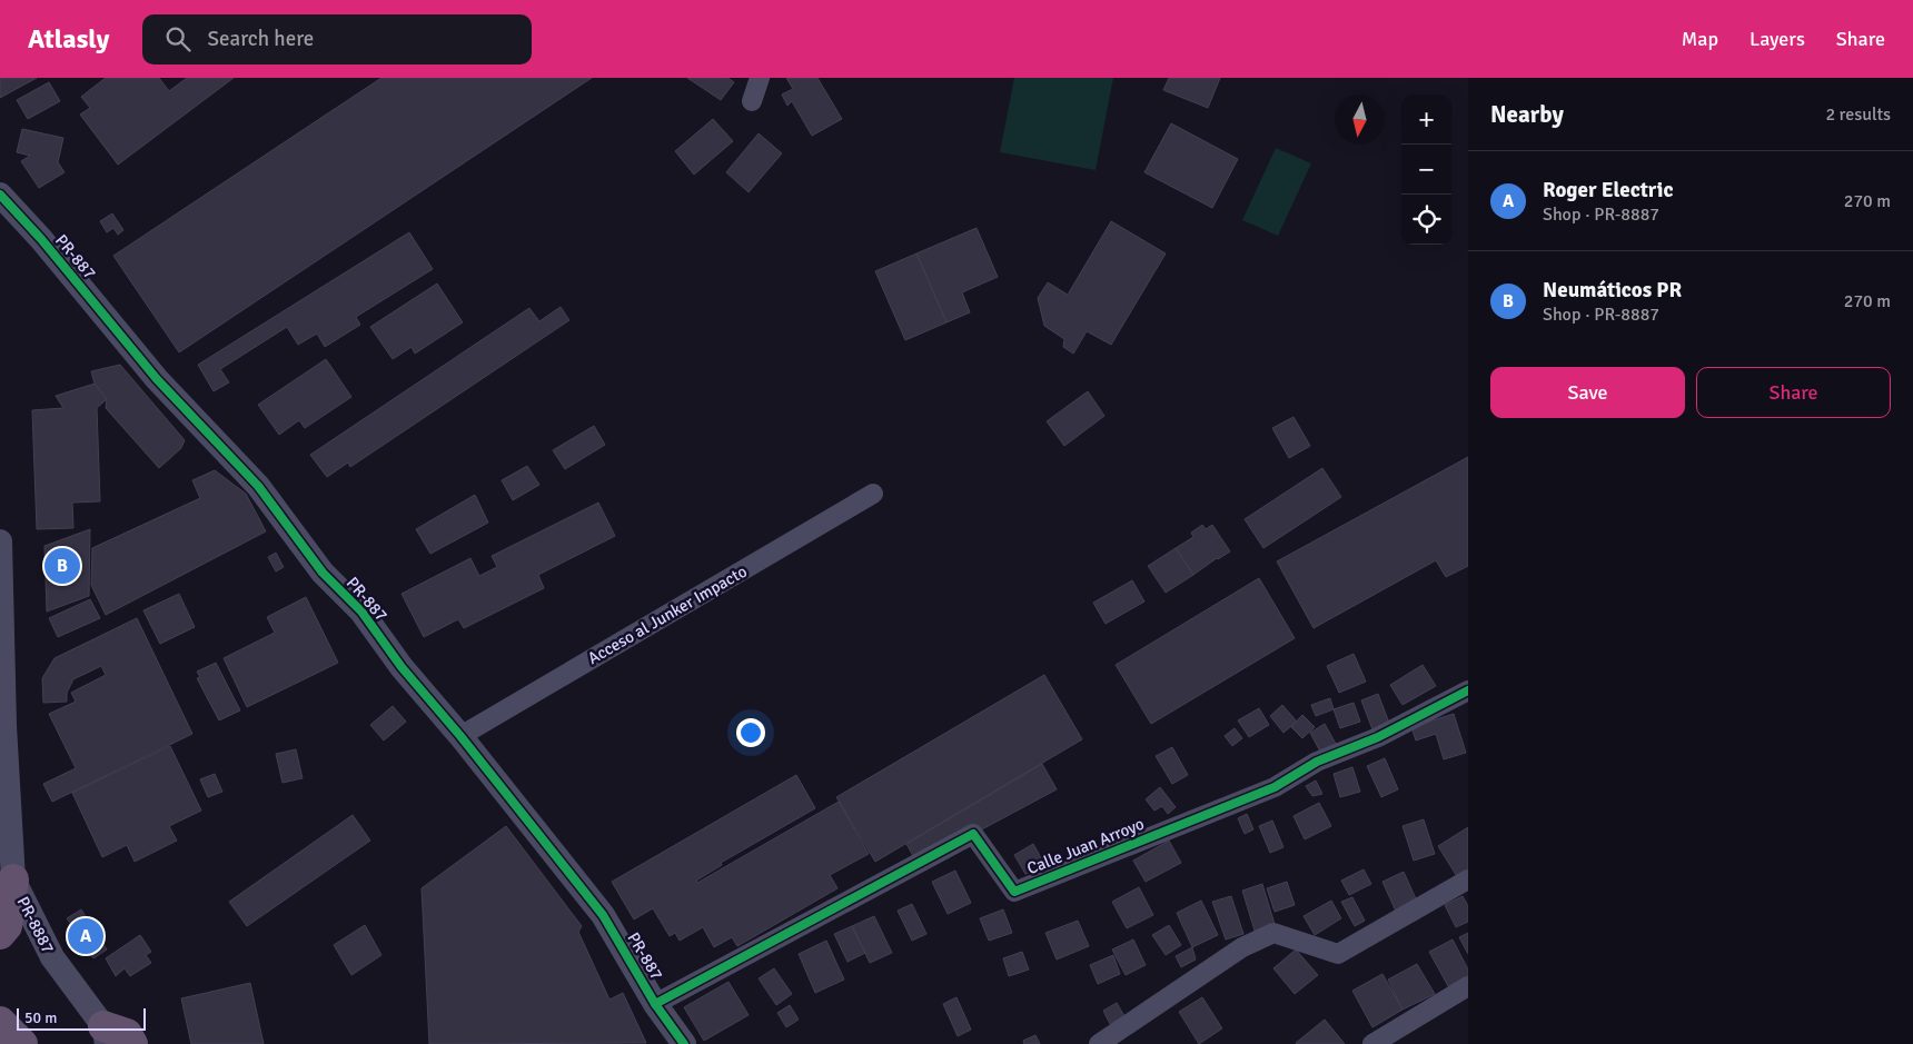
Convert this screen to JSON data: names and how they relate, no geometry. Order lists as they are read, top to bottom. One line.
{"streets":{"street":["PR-887","Acceso al Junker Impacto","Calle Juan Arroyo","PR-8887"]},"crossings":[["PR-887","Acceso al Junker Impacto"],["PR-887","Calle Juan Arroyo"]],"scale_bar":"50 m","north":"bottom","page":{"header":"Atlasly","search":"Search here","nav":["Map","Layers","Share"],"heading":["Nearby","2 results"],"map_buttons":["+","−"],"list":[{"mark":"A","name":"Roger Electric","note":"Shop · PR-8887","value":"270 m"},{"mark":"B","name":"Neumáticos PR","note":"Shop · PR-8887","value":"270 m"}],"buttons":["Save","Share"],"pins":["B","A"],"scale":"50 m"}}
